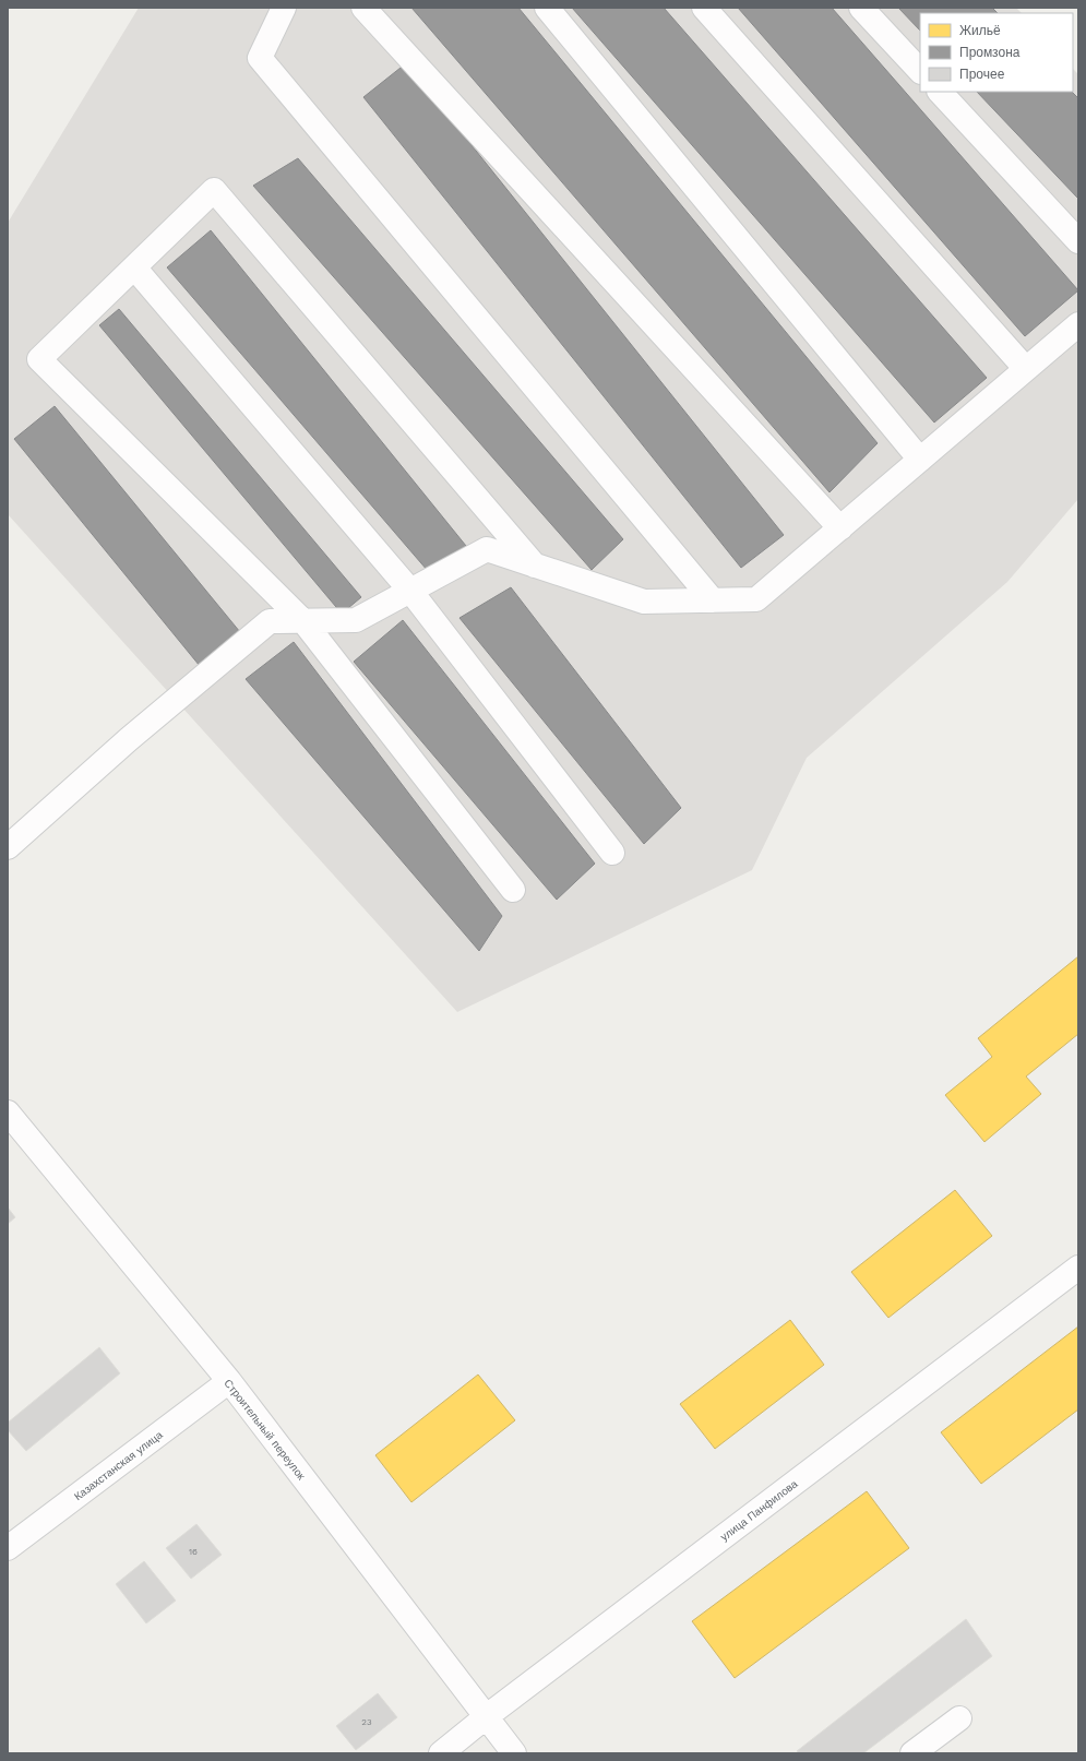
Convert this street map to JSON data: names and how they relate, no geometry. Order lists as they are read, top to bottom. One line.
{"streets":{"street":["Строительный переулок","Казахстанская улица","улица Панфилова"]},"crossings":[["Строительный переулок","Казахстанская улица"],["Строительный переулок","улица Панфилова"]],"house_numbers":["16","23"],"legend":["Жильё","Промзона","Прочее"]}
